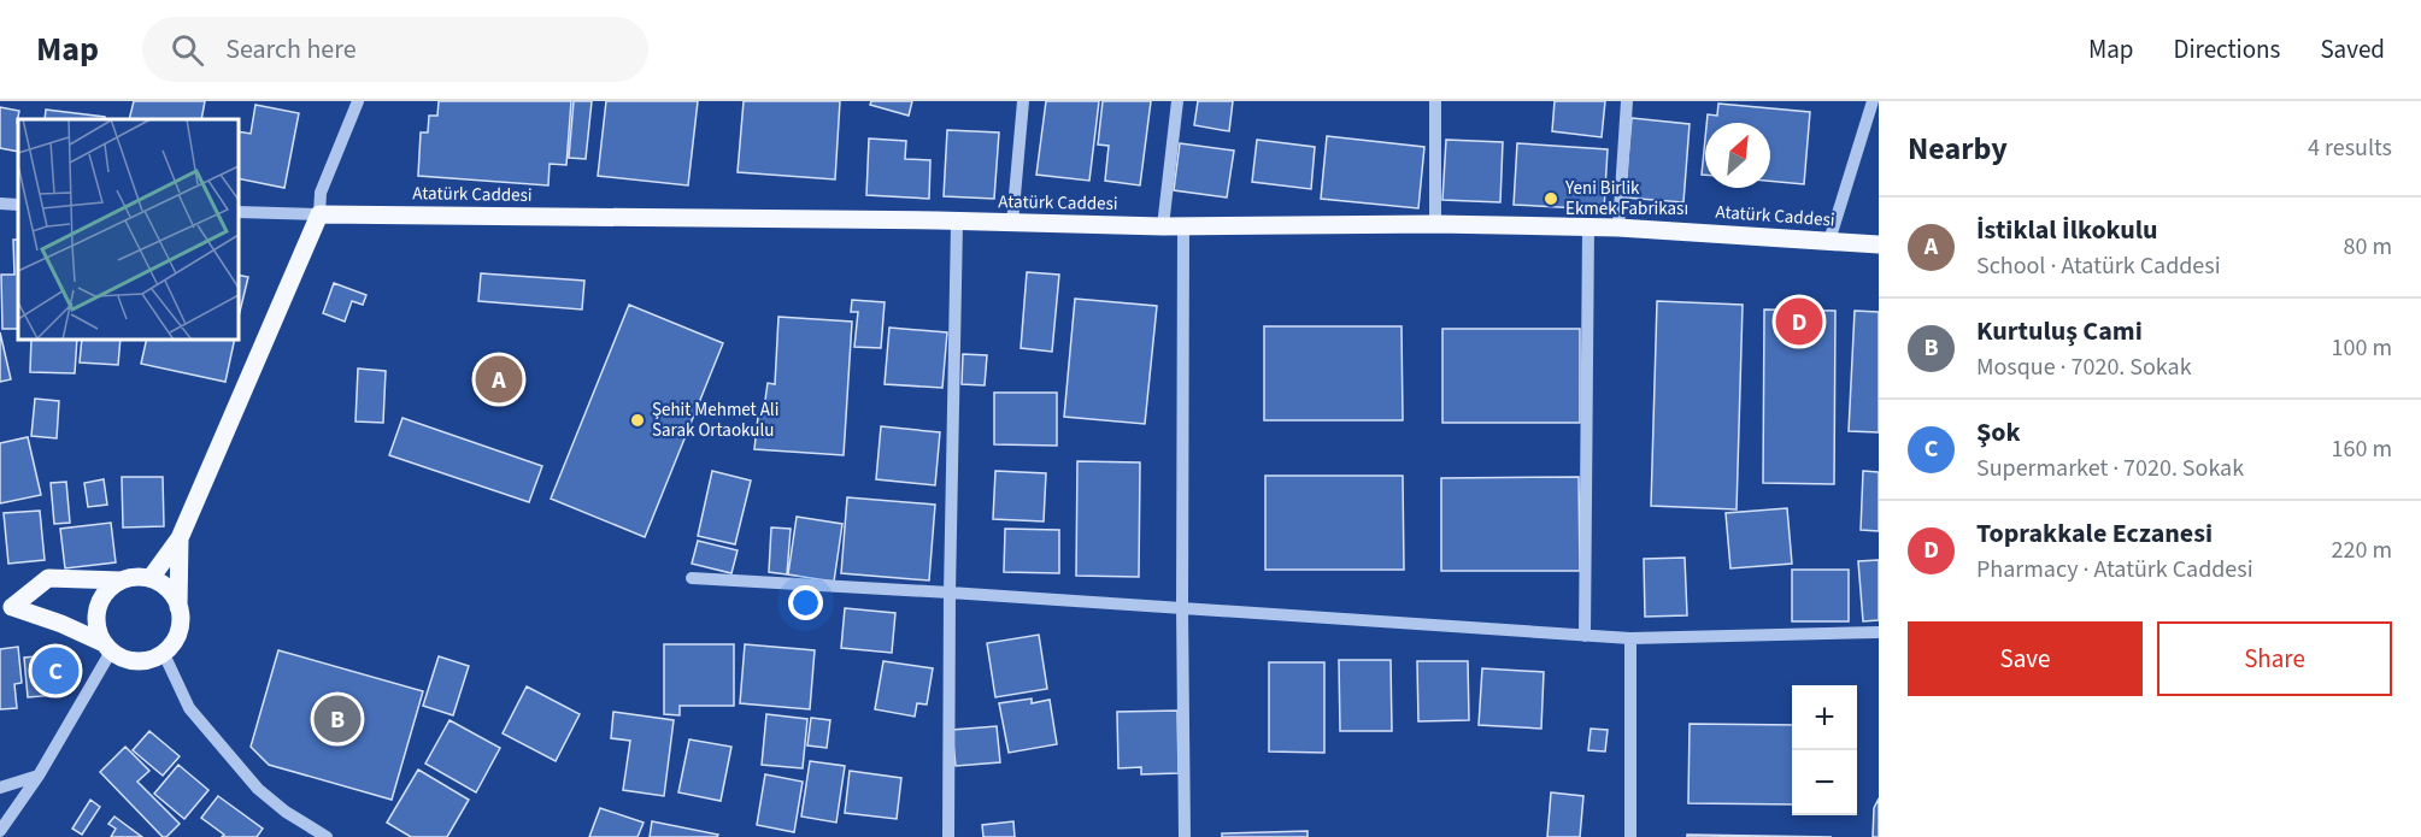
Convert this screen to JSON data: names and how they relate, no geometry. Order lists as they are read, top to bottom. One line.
{"streets":{"main road":["Atatürk Caddesi"]},"places":["Yeni Birlik Ekmek Fabrikası","Şehit Mehmet Ali Sarak Ortaokulu"],"north":"top right","page":{"header":"Map","search":"Search here","nav":["Map","Directions","Saved"],"heading":["Nearby","4 results"],"list":[{"mark":"A","name":"İstiklal İlkokulu","note":"School · Atatürk Caddesi","value":"80 m"},{"mark":"B","name":"Kurtuluş Cami","note":"Mosque · 7020. Sokak","value":"100 m"},{"mark":"C","name":"Şok","note":"Supermarket · 7020. Sokak","value":"160 m"},{"mark":"D","name":"Toprakkale Eczanesi","note":"Pharmacy · Atatürk Caddesi","value":"220 m"}],"pins":["D","A","C","B"],"buttons":["Save","Share"],"map_buttons":["+","−"]}}
